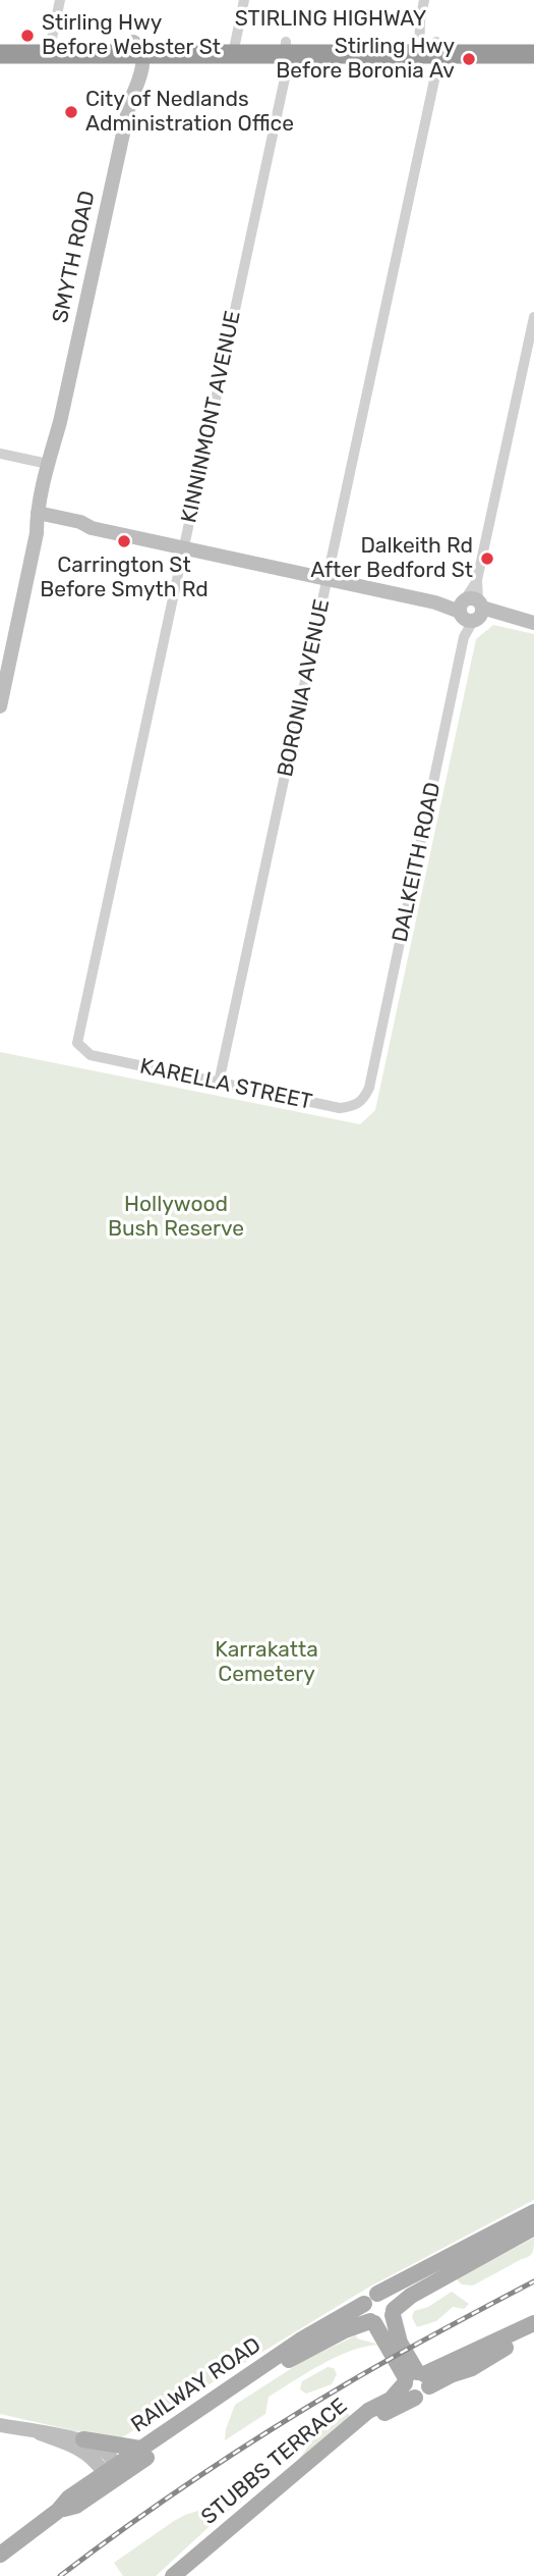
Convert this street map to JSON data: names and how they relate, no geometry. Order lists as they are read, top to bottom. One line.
{"streets":{"highway":["STIRLING HIGHWAY"],"main road":["RAILWAY ROAD","STUBBS TERRACE"],"street":["SMYTH ROAD","KINNINMONT AVENUE","BORONIA AVENUE","DALKEITH ROAD","KARELLA STREET"]},"crossings":[["STIRLING HIGHWAY","SMYTH ROAD"],["STIRLING HIGHWAY","KINNINMONT AVENUE"],["STIRLING HIGHWAY","BORONIA AVENUE"],["KINNINMONT AVENUE","KARELLA STREET"],["BORONIA AVENUE","KARELLA STREET"],["DALKEITH ROAD","KARELLA STREET"]],"parks":["Hollywood Bush Reserve","Karrakatta Cemetery"],"places":["Stirling Hwy Before Webster St","Stirling Hwy Before Boronia Av","City of Nedlands Administration Office","Carrington St Before Smyth Rd","Dalkeith Rd After Bedford St"]}
